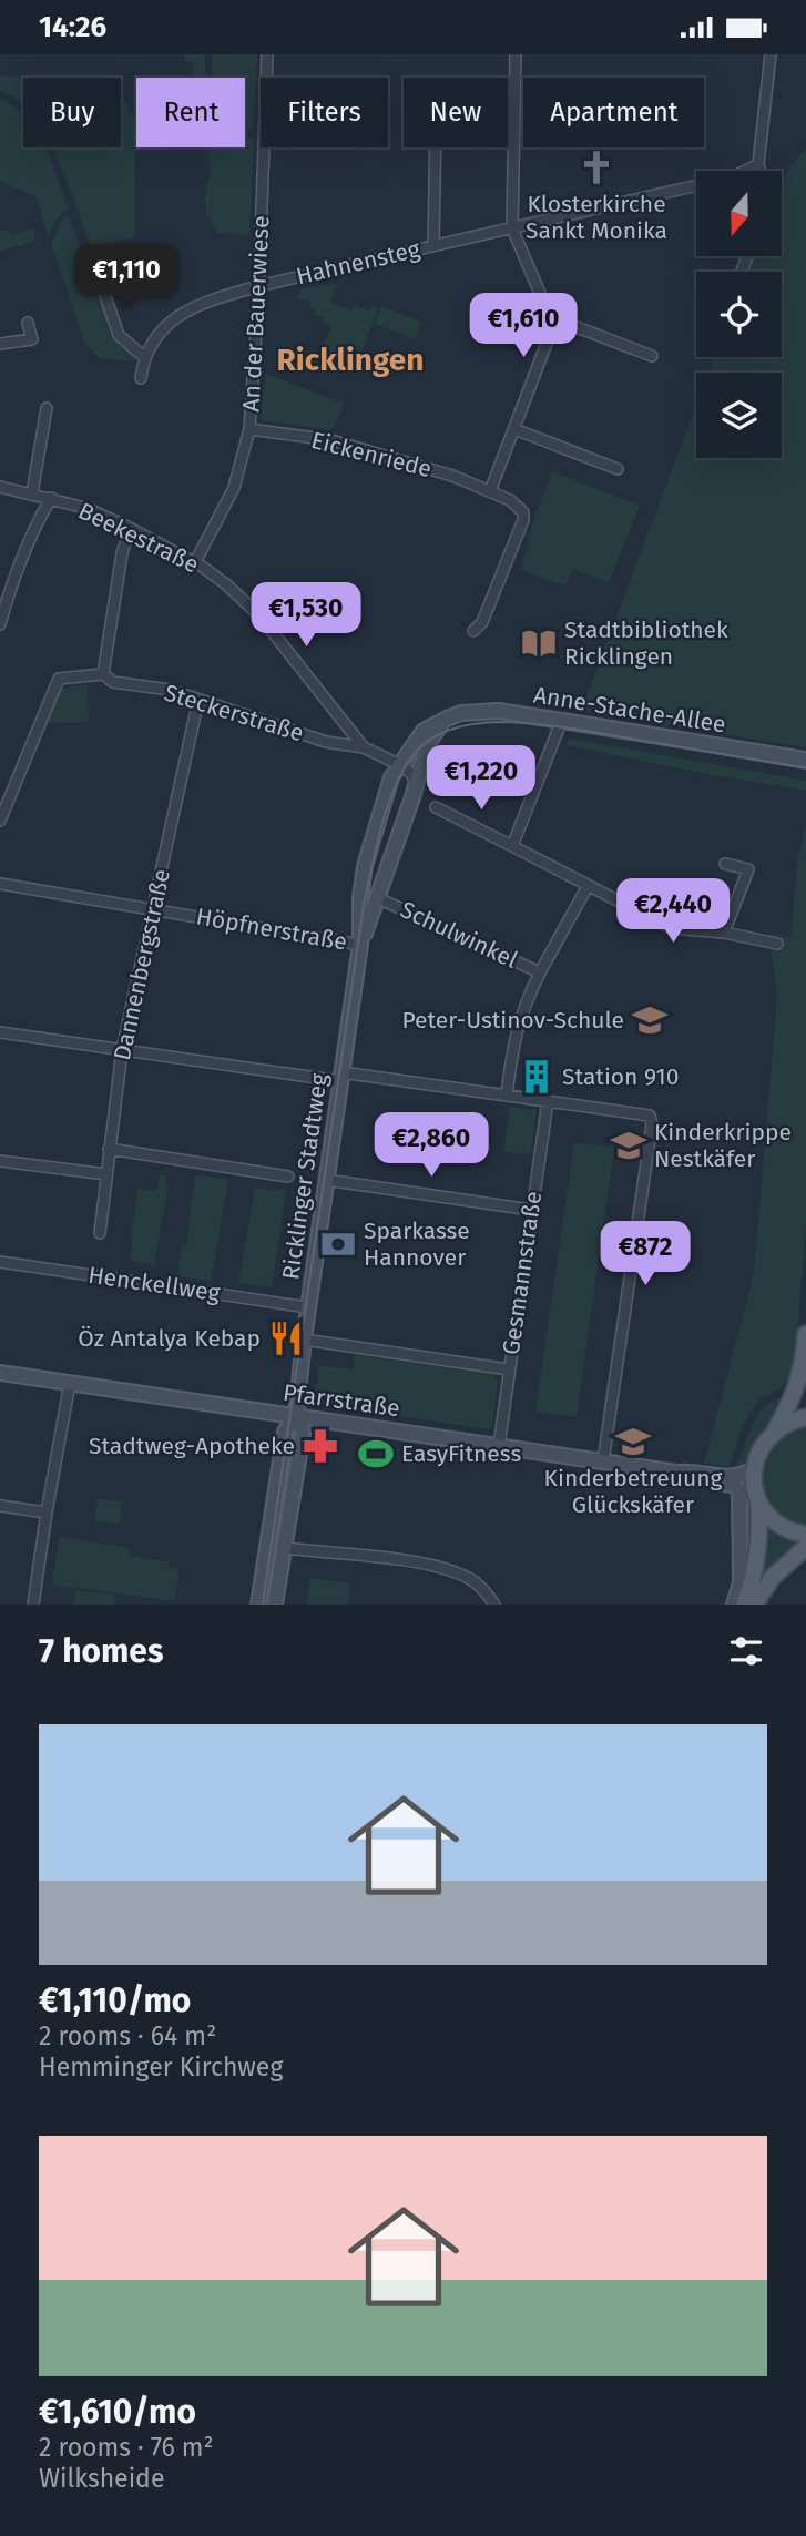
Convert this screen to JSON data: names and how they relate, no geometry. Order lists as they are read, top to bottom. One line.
{"streets":{"street":["Hahnensteg","An der Bauerwiese","Eickenriede","Beekestraße","Anne-Stache-Allee","Steckerstraße","Höpfnerstraße","Schulwinkel","Dannenbergstraße","Ricklinger Stadtweg","Gesmannstraße","Henckellweg","Pfarrstraße"]},"crossings":[["Hahnensteg","An der Bauerwiese"],["An der Bauerwiese","Eickenriede"],["An der Bauerwiese","Beekestraße"],["Beekestraße","Anne-Stache-Allee"],["Beekestraße","Steckerstraße"],["Beekestraße","Ricklinger Stadtweg"],["Anne-Stache-Allee","Ricklinger Stadtweg"],["Steckerstraße","Dannenbergstraße"],["Höpfnerstraße","Dannenbergstraße"],["Höpfnerstraße","Ricklinger Stadtweg"],["Schulwinkel","Ricklinger Stadtweg"],["Ricklinger Stadtweg","Henckellweg"],["Ricklinger Stadtweg","Pfarrstraße"],["Gesmannstraße","Pfarrstraße"]],"districts":["Ricklingen"],"places":{"church":["Klosterkirche Sankt Monika"],"library":["Stadtbibliothek Ricklingen"],"school or university":["Peter-Ustinov-Schule","Kinderkrippe Nestkäfer","Kinderbetreuung Glückskäfer"],"building":["Station 910"],"bank":["Sparkasse Hannover"],"restaurant":["Öz Antalya Kebap"],"pharmacy":["Stadtweg-Apotheke"],"sports":["EasyFitness"]},"north":"bottom","page":{"status":"14:26","chip":["Buy","Rent","Filters","New","Apartment"],"price":["€1,110","€1,610","€1,530","€1,220","€2,440","€2,860","€872"],"heading":"7 homes","list":[{"name":"€1,110/mo","note":"2 rooms · 64 m² · Hemminger Kirchweg"},{"name":"€1,610/mo","note":"2 rooms · 76 m² · Wilksheide"}]}}
